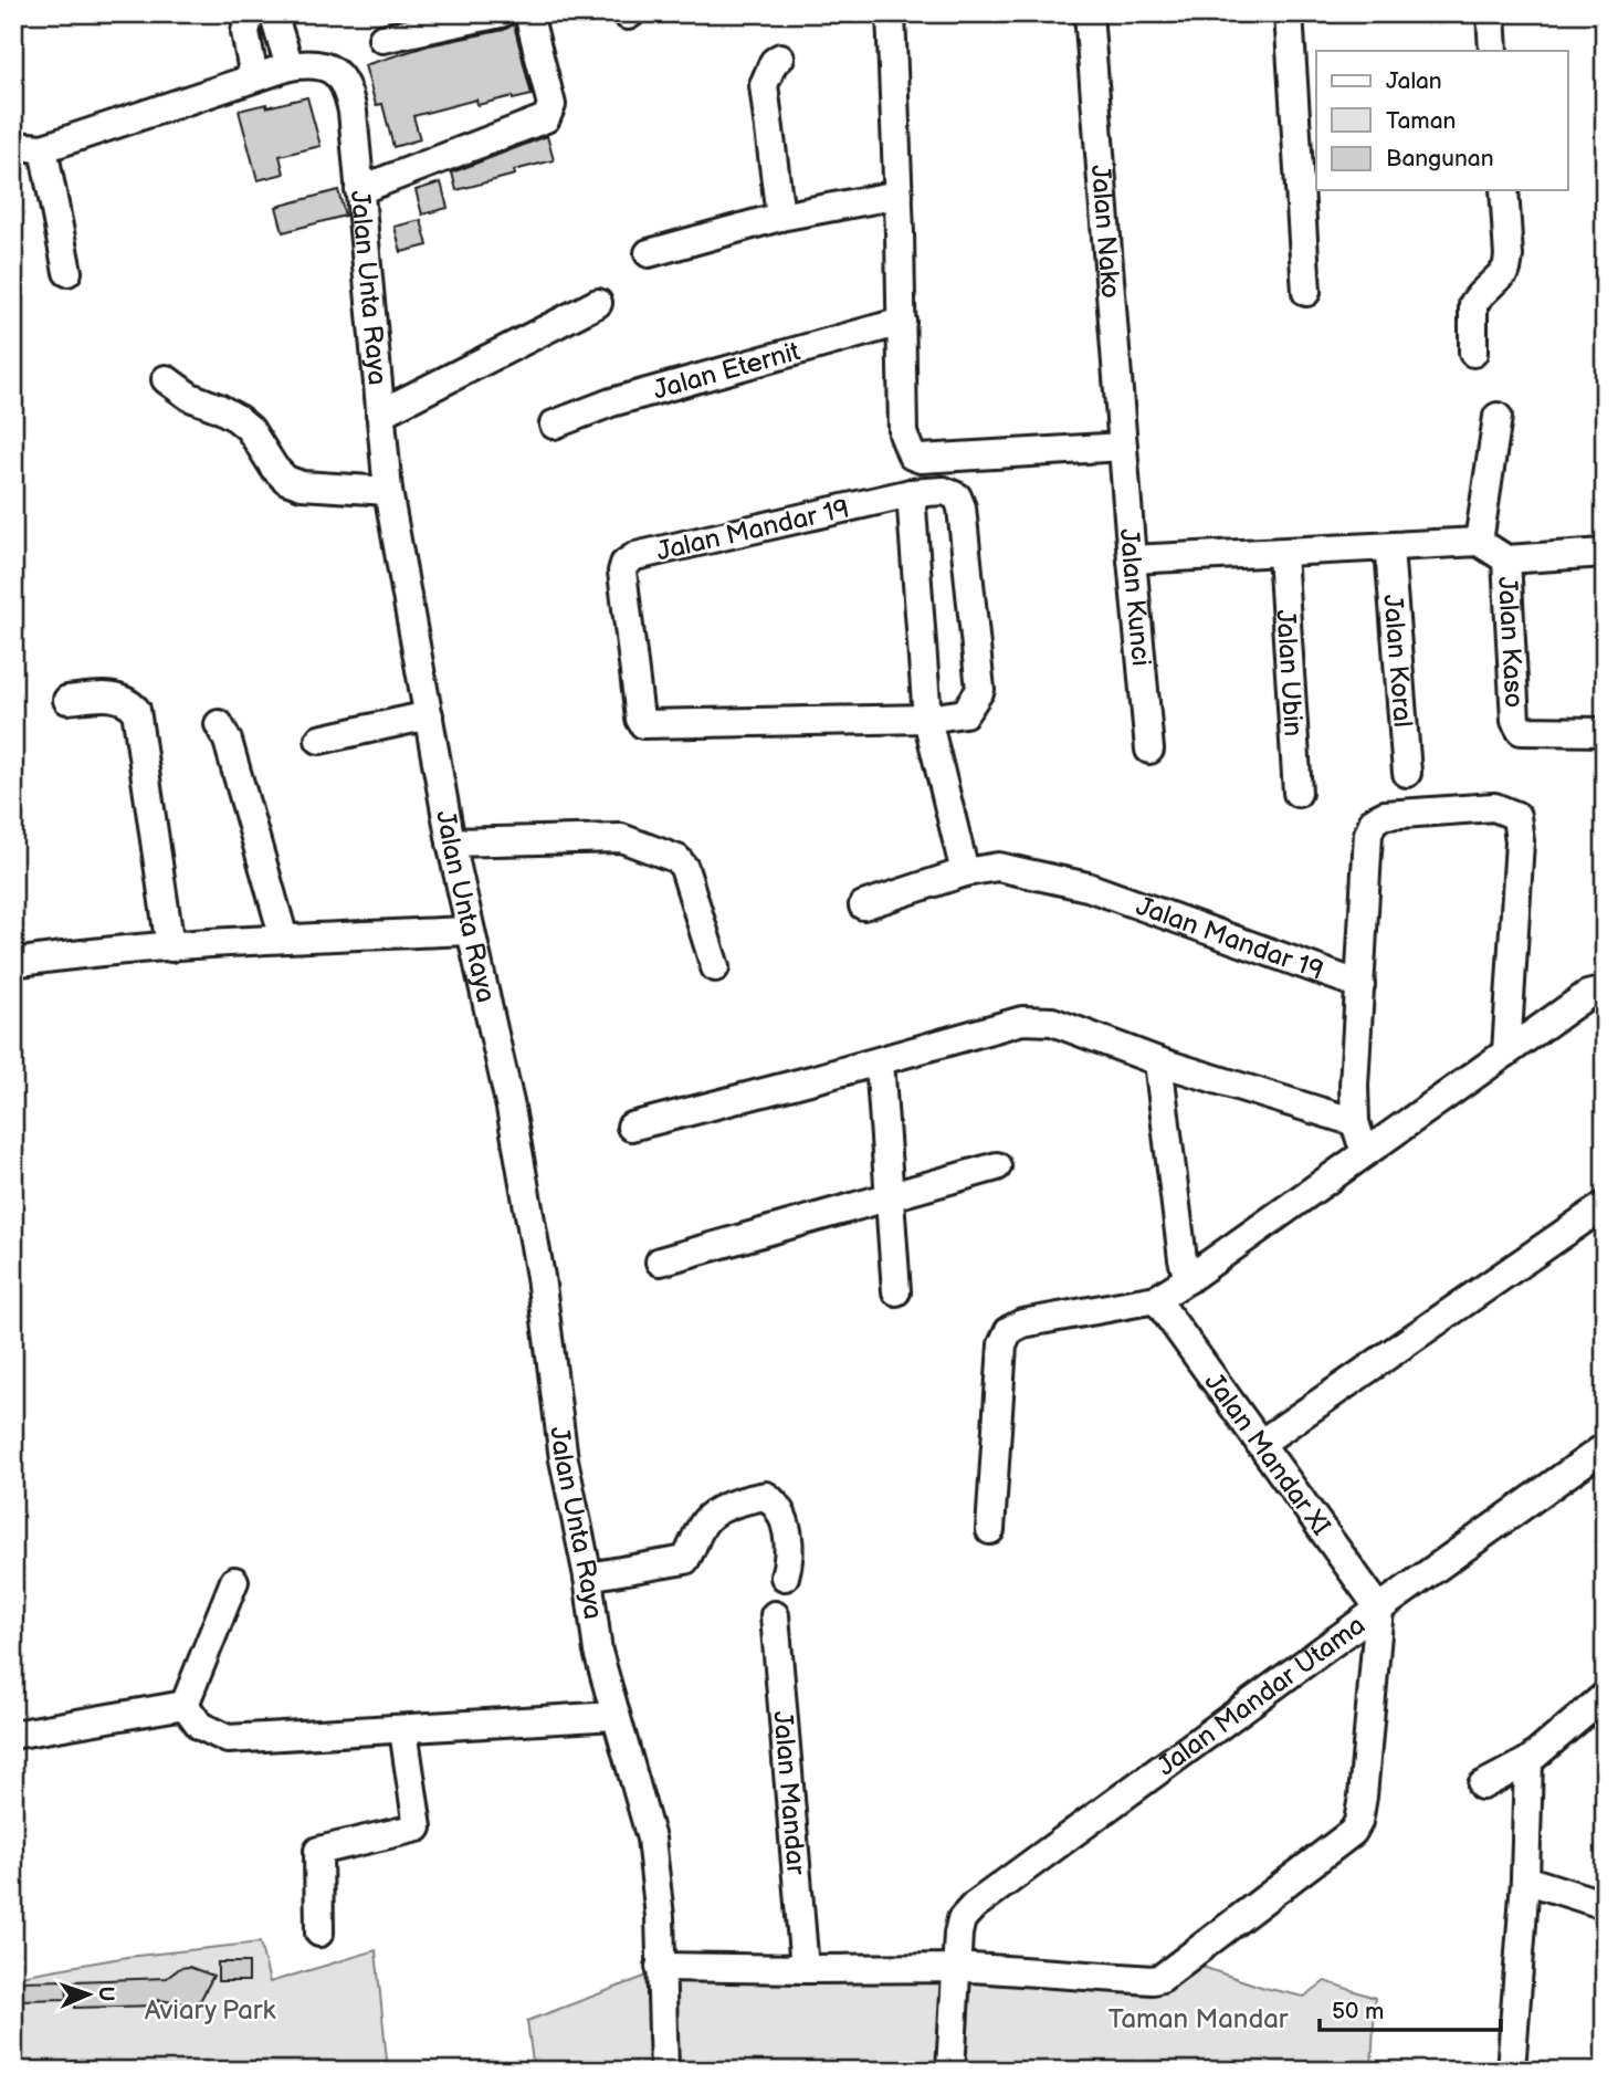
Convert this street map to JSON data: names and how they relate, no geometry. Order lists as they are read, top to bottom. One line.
{"streets":{"street":["Jalan Nako","Jalan Unta Raya","Jalan Eternit","Jalan Mandar 19","Jalan Kunci","Jalan Kaso","Jalan Koral","Jalan Ubin","Jalan Mandar XI","Jalan Mandar Utama","Jalan Mandar"]},"crossings":[["Jalan Nako","Jalan Kunci"],["Jalan Mandar XI","Jalan Mandar Utama"]],"parks":["Aviary Park","Taman Mandar"],"legend":["Jalan","Taman","Bangunan"],"scale_bar":"50 m","north":"right"}
